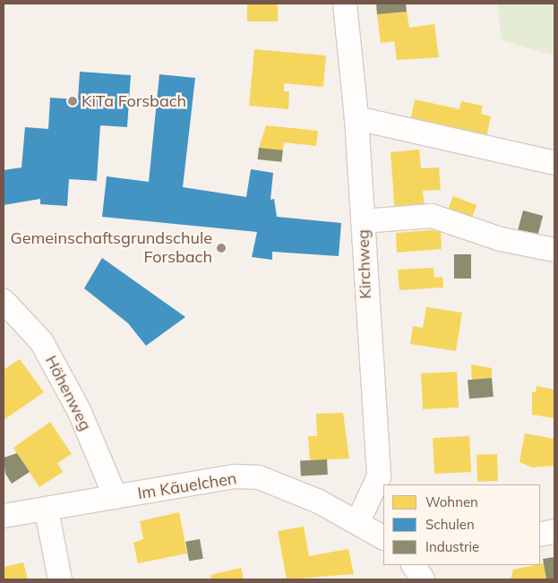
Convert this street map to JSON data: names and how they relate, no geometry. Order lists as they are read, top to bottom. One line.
{"streets":{"street":["Kirchweg","Höhenweg","Im Käuelchen"]},"crossings":[["Kirchweg","Im Käuelchen"],["Höhenweg","Im Käuelchen"]],"places":["KiTa Forsbach","Gemeinschaftsgrundschule Forsbach"],"legend":["Wohnen","Schulen","Industrie"]}
